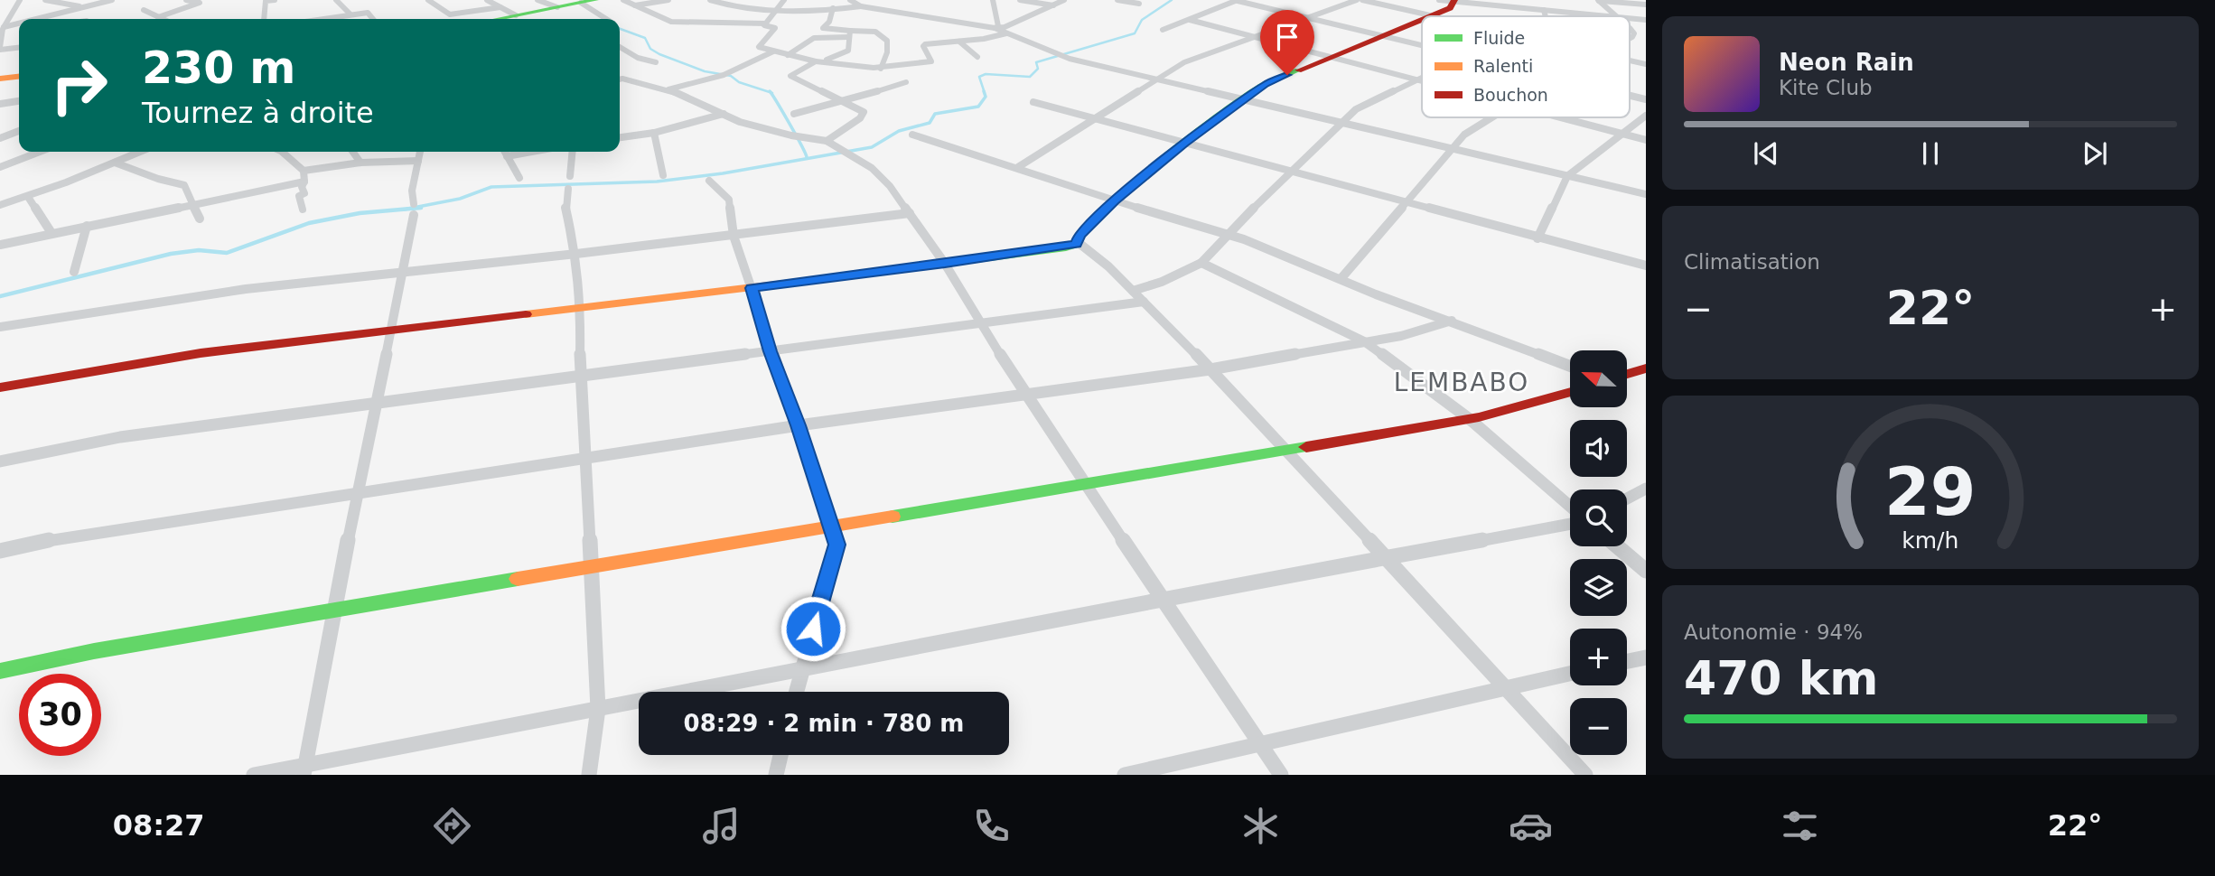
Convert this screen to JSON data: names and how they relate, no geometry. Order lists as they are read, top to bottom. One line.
{"districts":["LEMBABO"],"legend":["Fluide","Ralenti","Bouchon"],"north":"left","page":{"turn":["230 m","Tournez à droite"],"song":["Neon Rain","Kite Club"],"tile":["Climatisation",["Autonomie · 94%","470 km"]],"heat":["−","22°","+"],"map_buttons":["+","−"],"limit":"30","trip":"08:29 · 2 min · 780 m","tabs":["08:27","22°"],"gauge":["29","km/h"]}}
